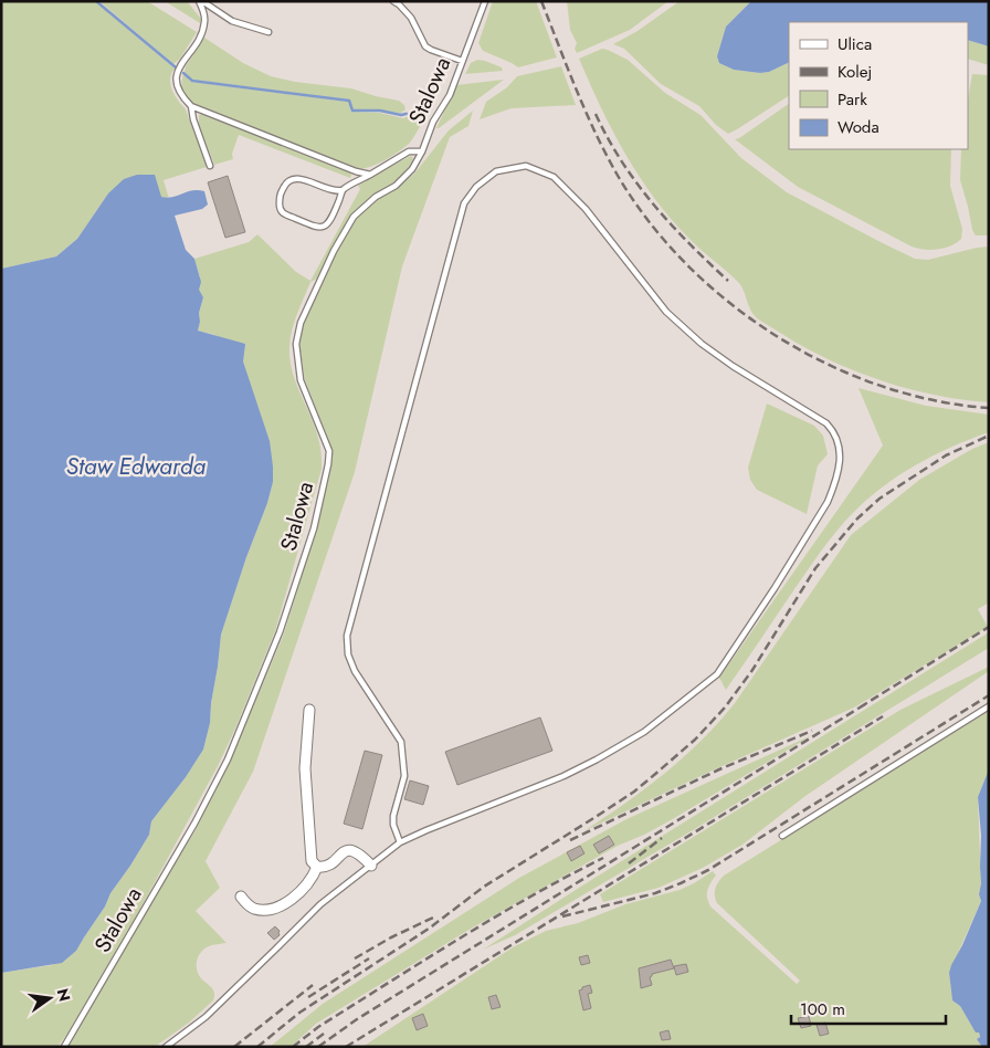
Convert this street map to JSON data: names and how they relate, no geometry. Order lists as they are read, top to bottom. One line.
{"streets":{"lane":["Stalowa"]},"water":["Staw Edwarda"],"legend":["Ulica","Kolej","Park","Woda"],"scale_bar":"100 m","north":"right"}
